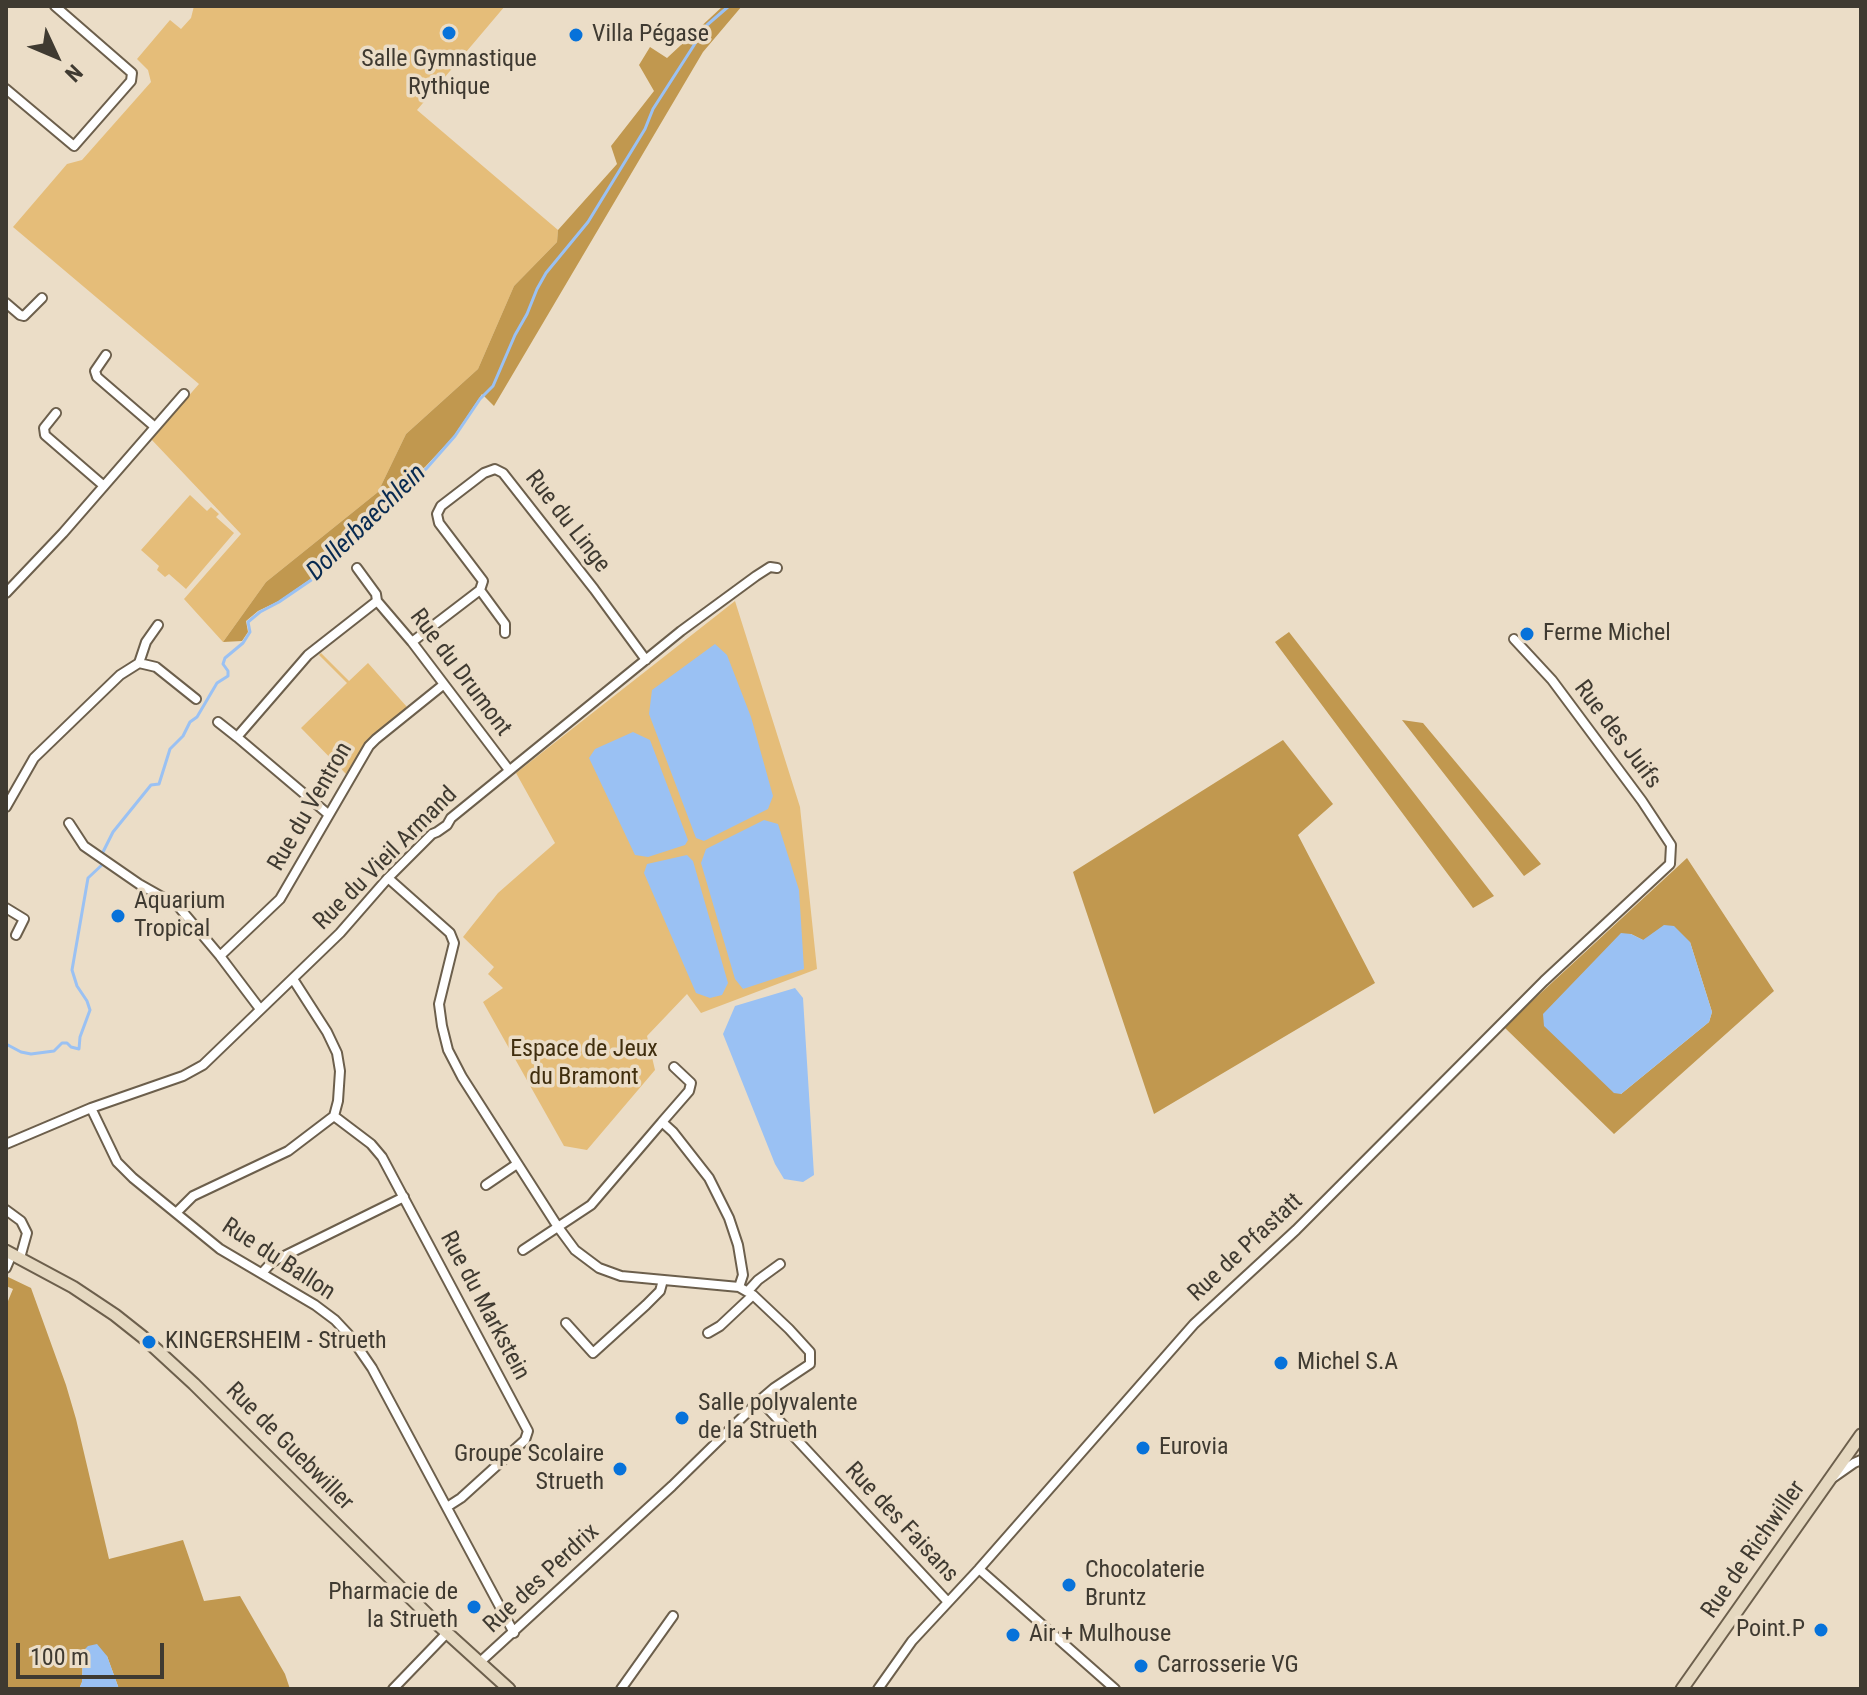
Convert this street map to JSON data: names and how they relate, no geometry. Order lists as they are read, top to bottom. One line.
{"streets":{"main road":["Rue de Guebwiller","Rue de Richwiller"],"street":["Rue du Linge","Rue du Drumont","Rue des Juifs","Rue du Ventron","Rue du Vieil Armand","Rue de Pfastatt","Rue du Ballon","Rue du Markstein","Rue des Faisans","Rue des Perdrix"]},"crossings":[["Rue du Linge","Rue du Vieil Armand"],["Rue du Drumont","Rue du Ventron"],["Rue du Drumont","Rue du Vieil Armand"],["Rue des Juifs","Rue de Pfastatt"],["Rue du Vieil Armand","Rue du Ballon"],["Rue de Pfastatt","Rue des Faisans"],["Rue du Ballon","Rue du Markstein"],["Rue du Ballon","Rue des Perdrix"],["Rue de Guebwiller","Rue des Perdrix"],["Rue des Faisans","Rue des Perdrix"]],"water":["Dollerbaechlein"],"parks":["Espace de Jeux du Bramont"],"places":["Salle Gymnastique Rythique","Villa Pégase","Ferme Michel","Aquarium Tropical","KINGERSHEIM - Strueth","Michel S.A","Salle polyvalente de la Strueth","Eurovia","Groupe Scolaire Strueth","Chocolaterie Bruntz","Pharmacie de la Strueth","Point.P","Air + Mulhouse","Carrosserie VG"],"scale_bar":"100 m","north":"bottom right"}
